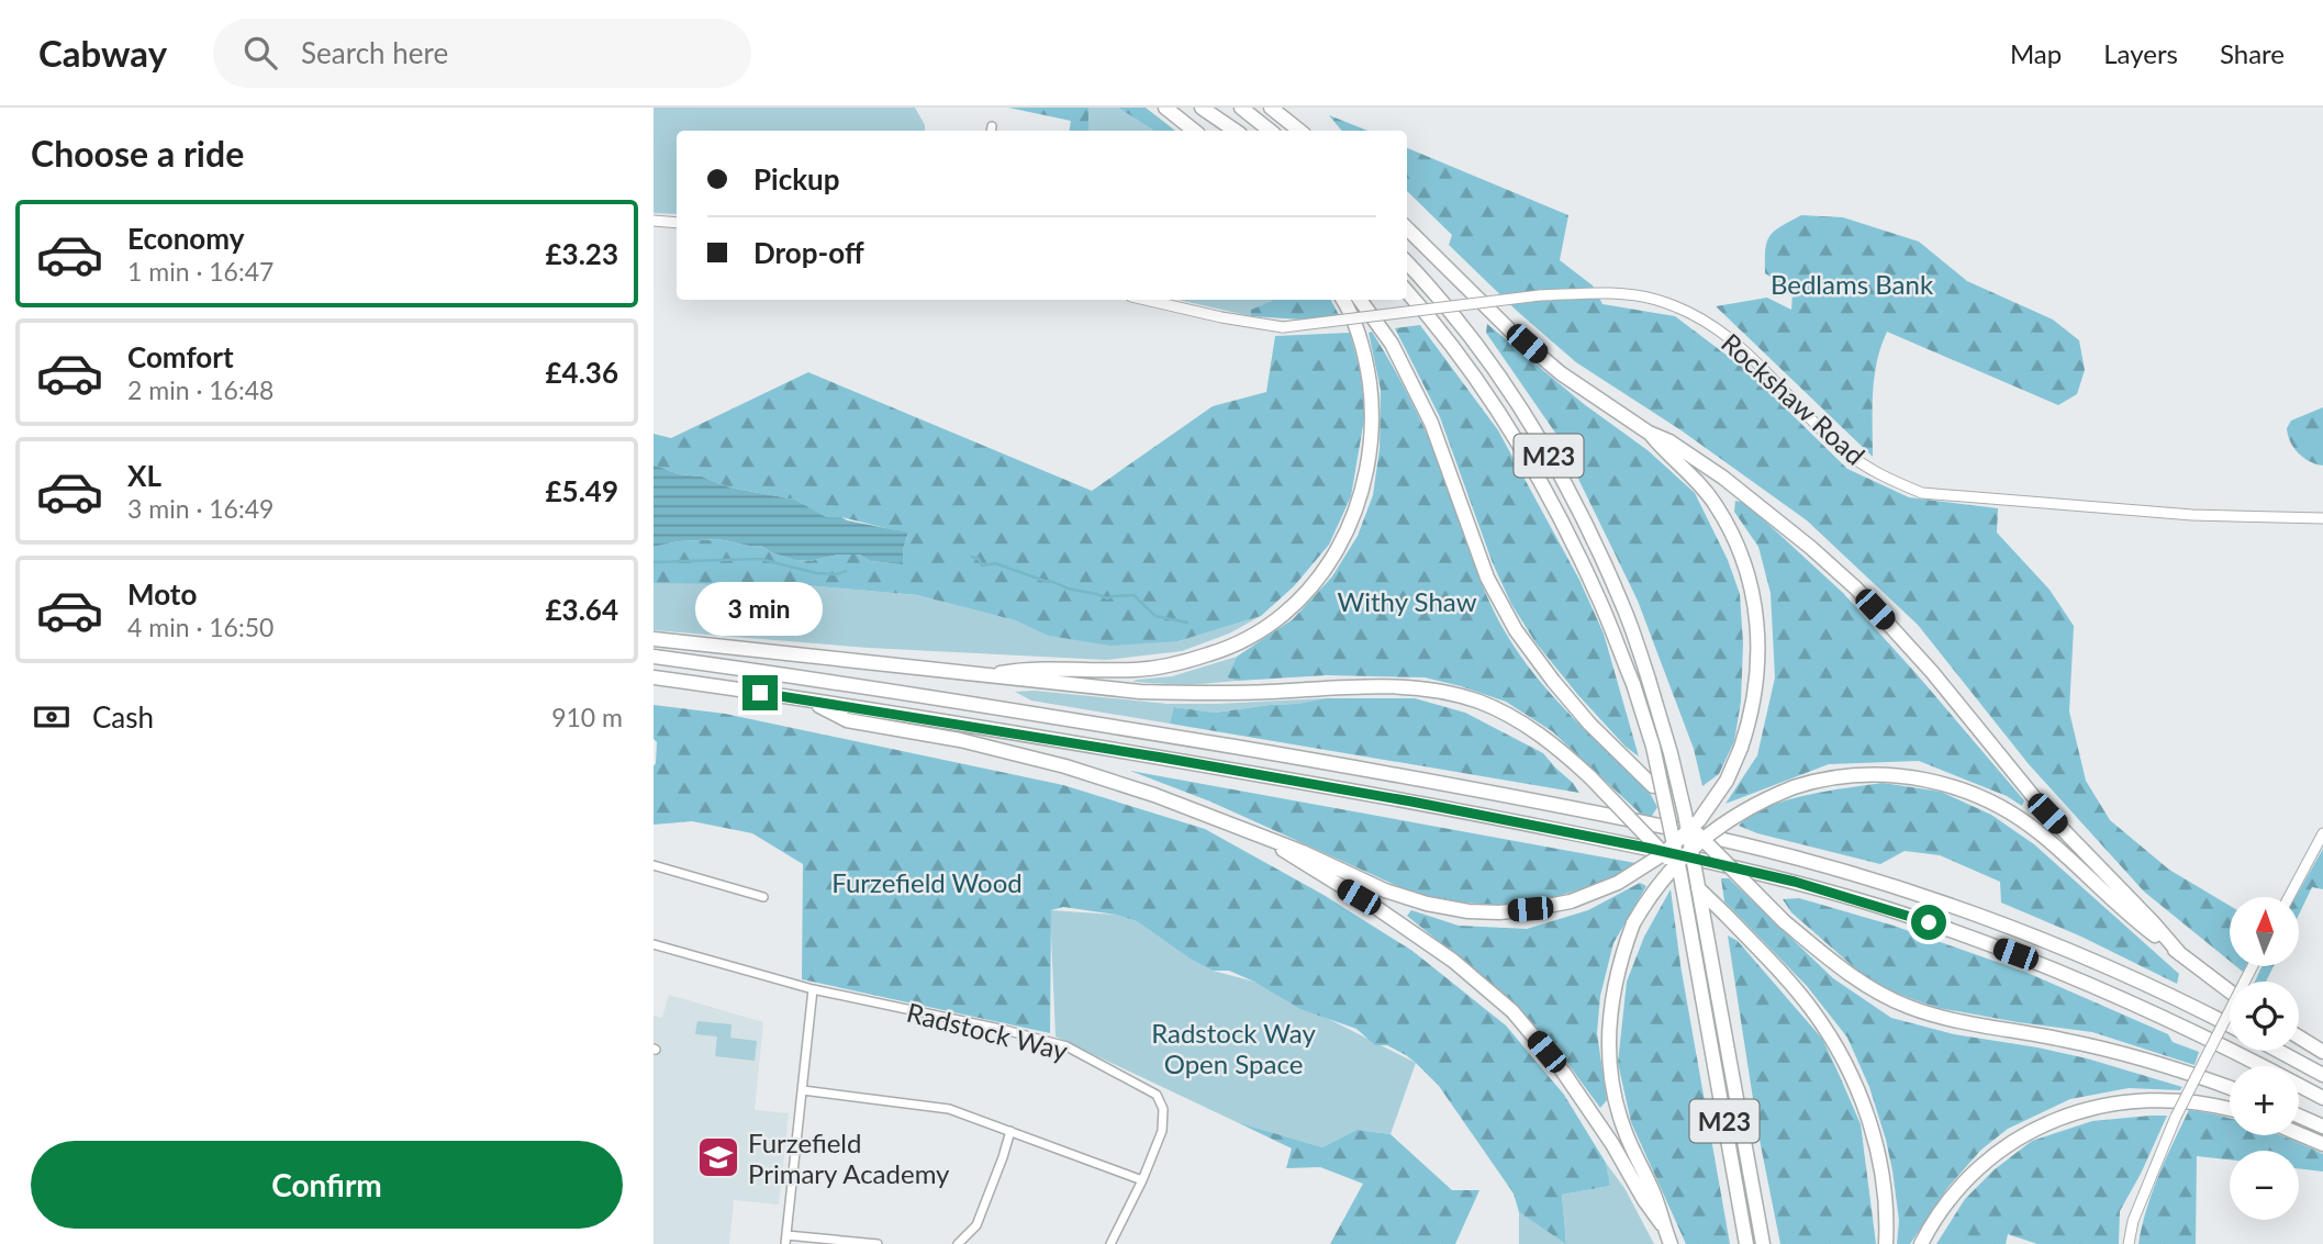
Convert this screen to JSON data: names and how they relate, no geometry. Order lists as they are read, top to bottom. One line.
{"streets":{"highway":["M23"],"street":["Rockshaw Road","Radstock Way"]},"parks":["Bedlams Bank","Withy Shaw","Furzefield Wood","Radstock Way Open Space"],"places":{"school or university":["Furzefield Primary Academy"]},"north":"top","page":{"header":"Cabway","search":"Search here","nav":["Map","Layers","Share"],"heading":"Choose a ride","banner":["Pickup","Drop-off"],"list":[{"name":"Economy","note":"1 min · 16:47","value":"£3.23"},{"name":"Comfort","note":"2 min · 16:48","value":"£4.36"},{"name":"XL","note":"3 min · 16:49","value":"£5.49"},{"name":"Moto","note":"4 min · 16:50","value":"£3.64"}],"bubble":"3 min","pay":["Cash","910 m"],"map_buttons":["+","−"],"buttons":"Confirm"}}
